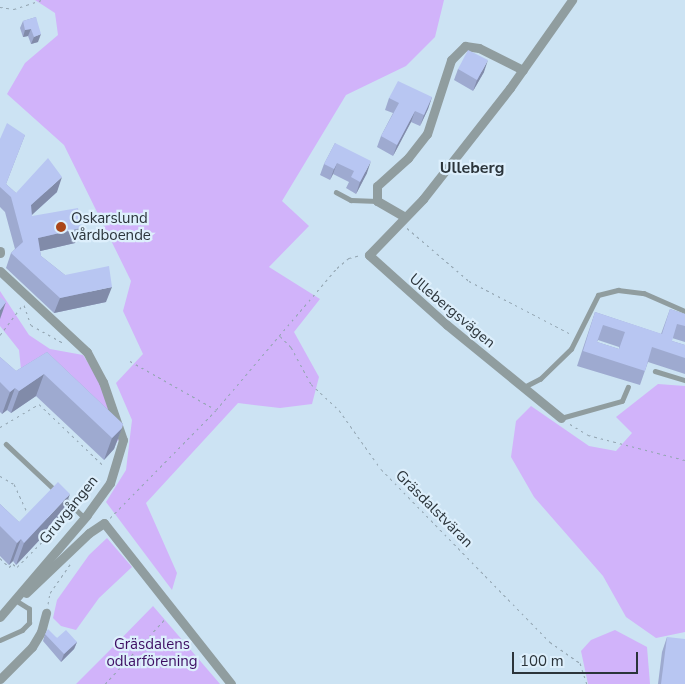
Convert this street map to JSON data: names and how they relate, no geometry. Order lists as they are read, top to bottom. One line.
{"streets":{"street":["Ullebergsvägen","Gruvgången"],"path":["Gräsdalstväran"]},"districts":["Ulleberg"],"parks":["Gräsdalens odlarförening"],"places":["Oskarslund vårdboende"],"scale_bar":"100 m"}
